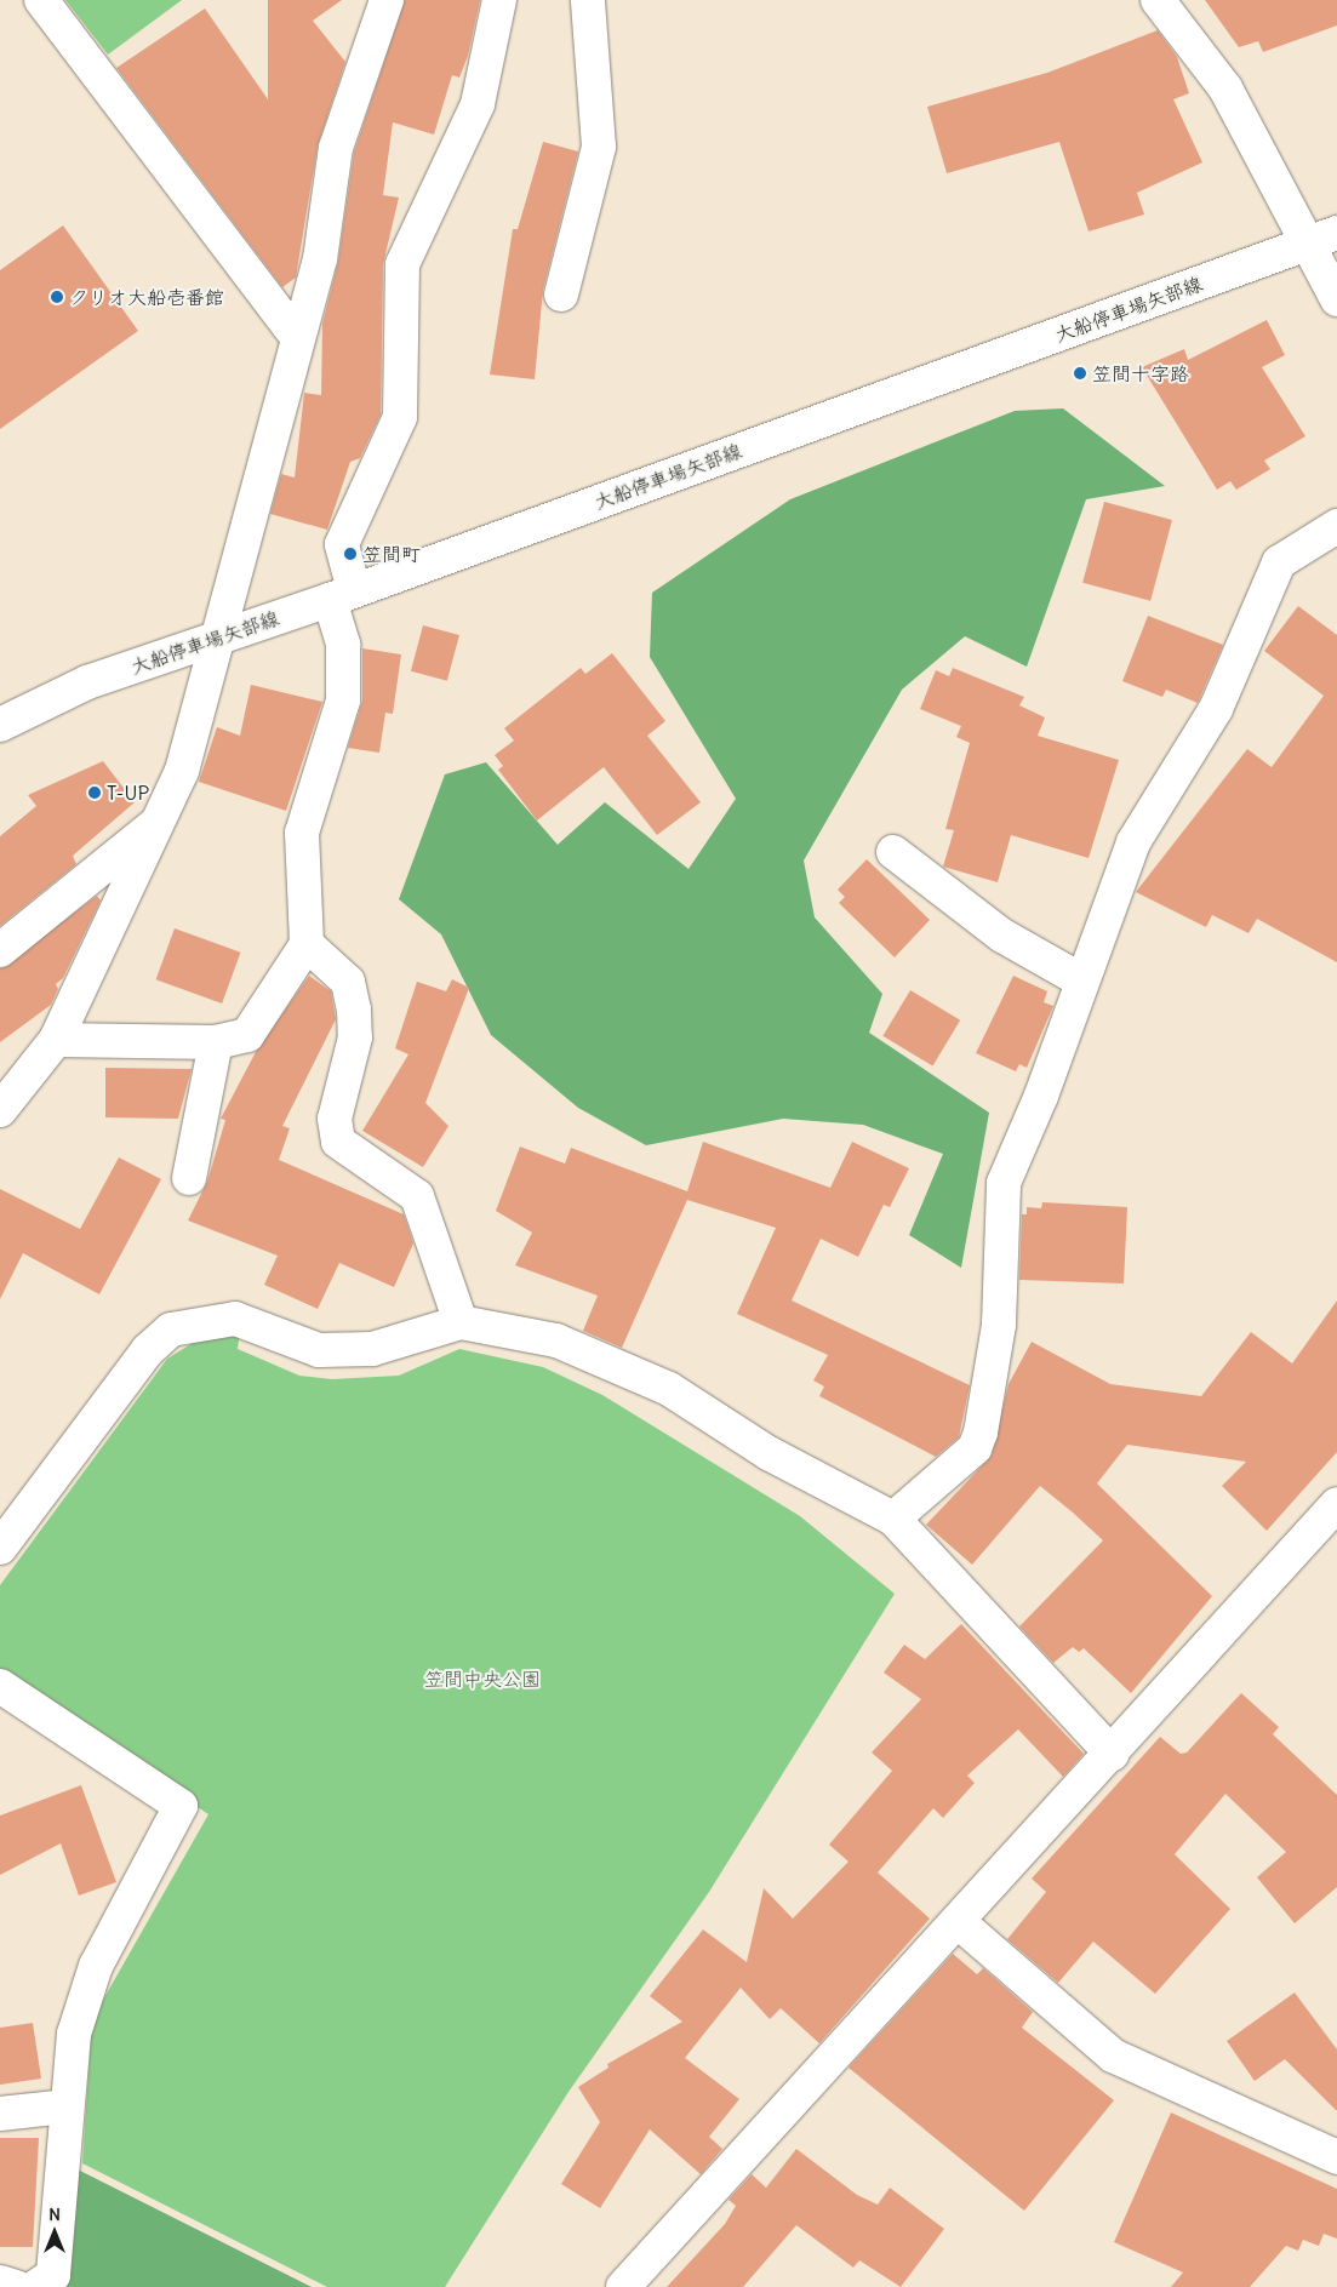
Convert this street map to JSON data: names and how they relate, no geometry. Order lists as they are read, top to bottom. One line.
{"streets":{"street":["大船停車場矢部線"]},"parks":["笠間中央公園"],"places":["クリオ大船壱番館","笠間十字路","笠間町","T-UP"],"north":"top"}
